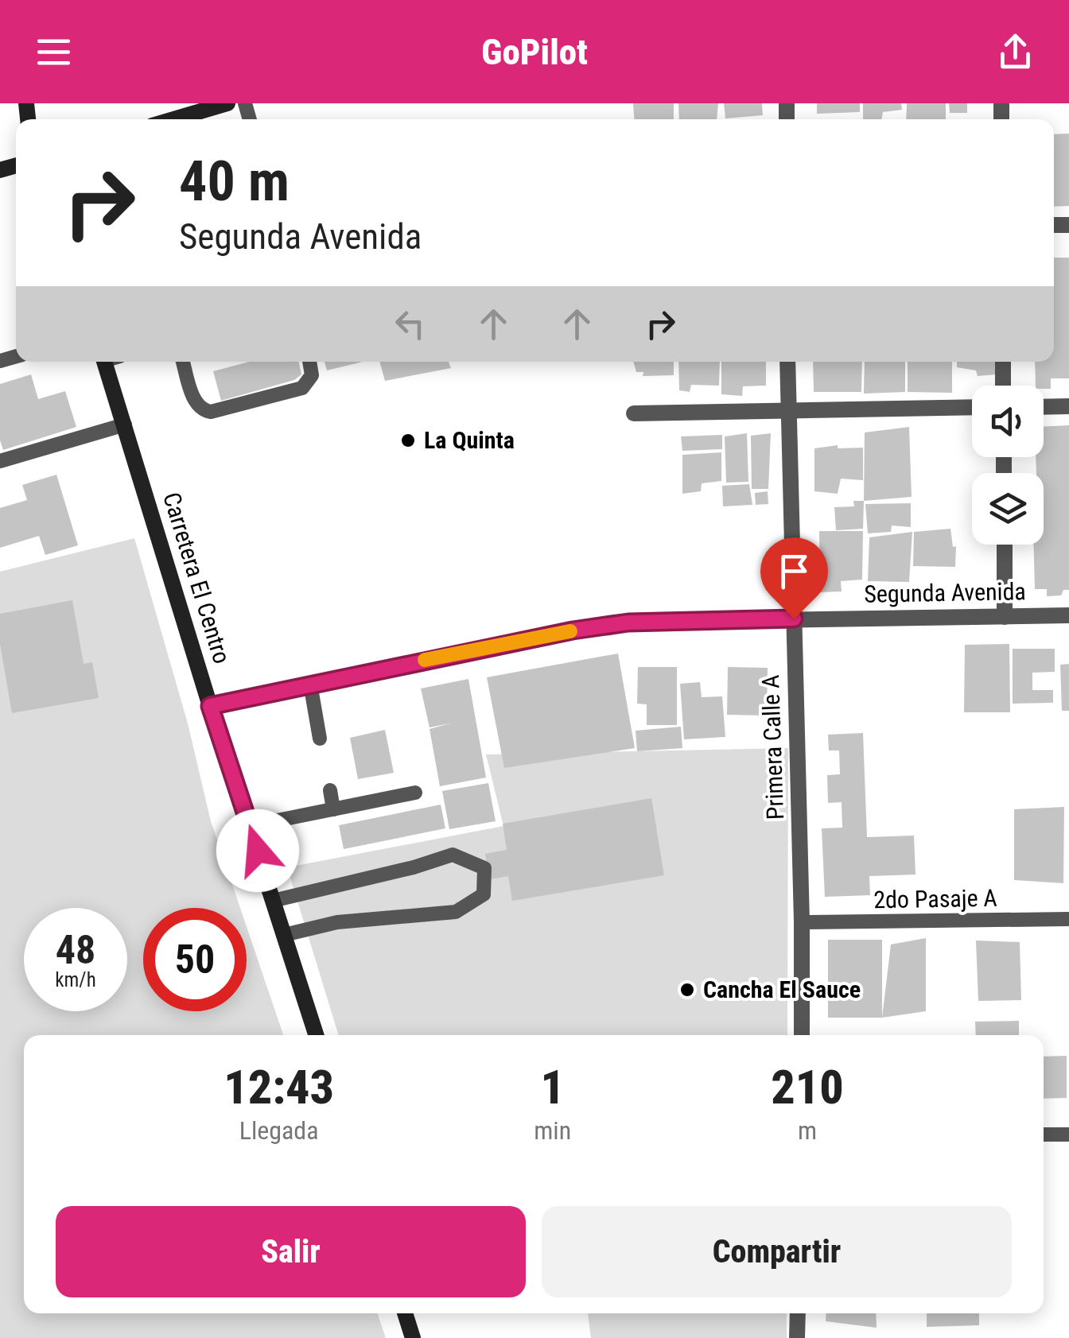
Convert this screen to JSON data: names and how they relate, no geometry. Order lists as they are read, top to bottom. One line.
{"streets":{"main road":["Carretera El Centro"],"street":["Segunda Avenida","Primera Calle A"],"lane":["2do Pasaje A"]},"crossings":[["Carretera El Centro","Segunda Avenida"],["Segunda Avenida","Primera Calle A"],["Primera Calle A","2do Pasaje A"]],"places":["La Quinta","Cancha El Sauce"],"page":{"header":"GoPilot","turn":["40 m","Segunda Avenida"],"speed":"48 km/h","limit":"50","eta":["12:43","Llegada","1","min","210","m"],"buttons":["Salir","Compartir"]}}
